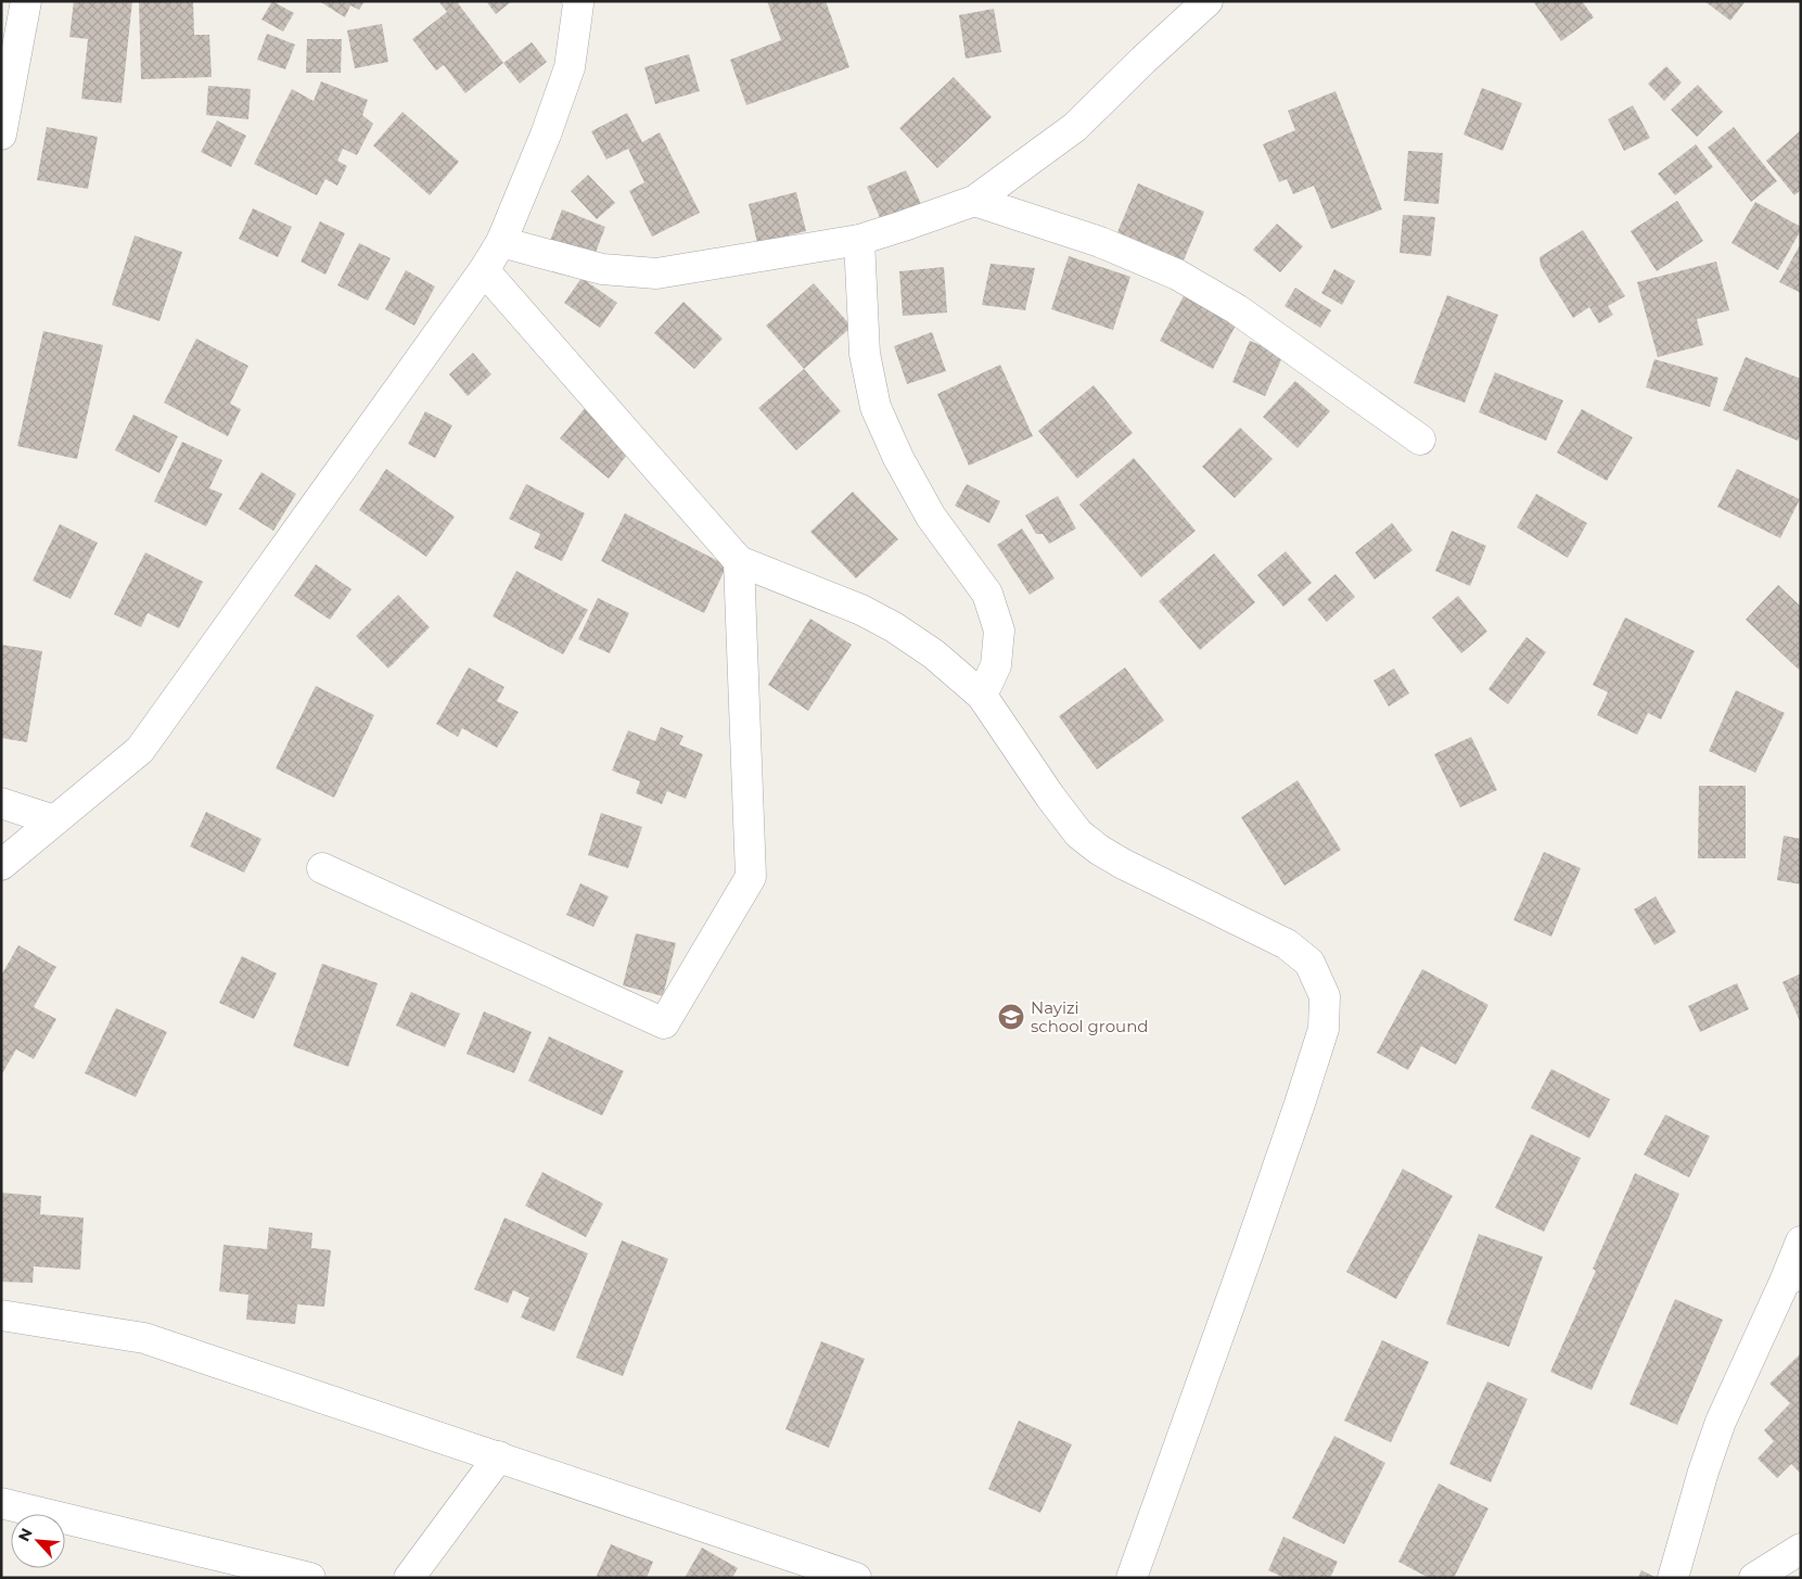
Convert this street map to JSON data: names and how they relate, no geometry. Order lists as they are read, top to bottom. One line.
{"places":{"school or university":["Nayizi school ground"]},"north":"top left"}
